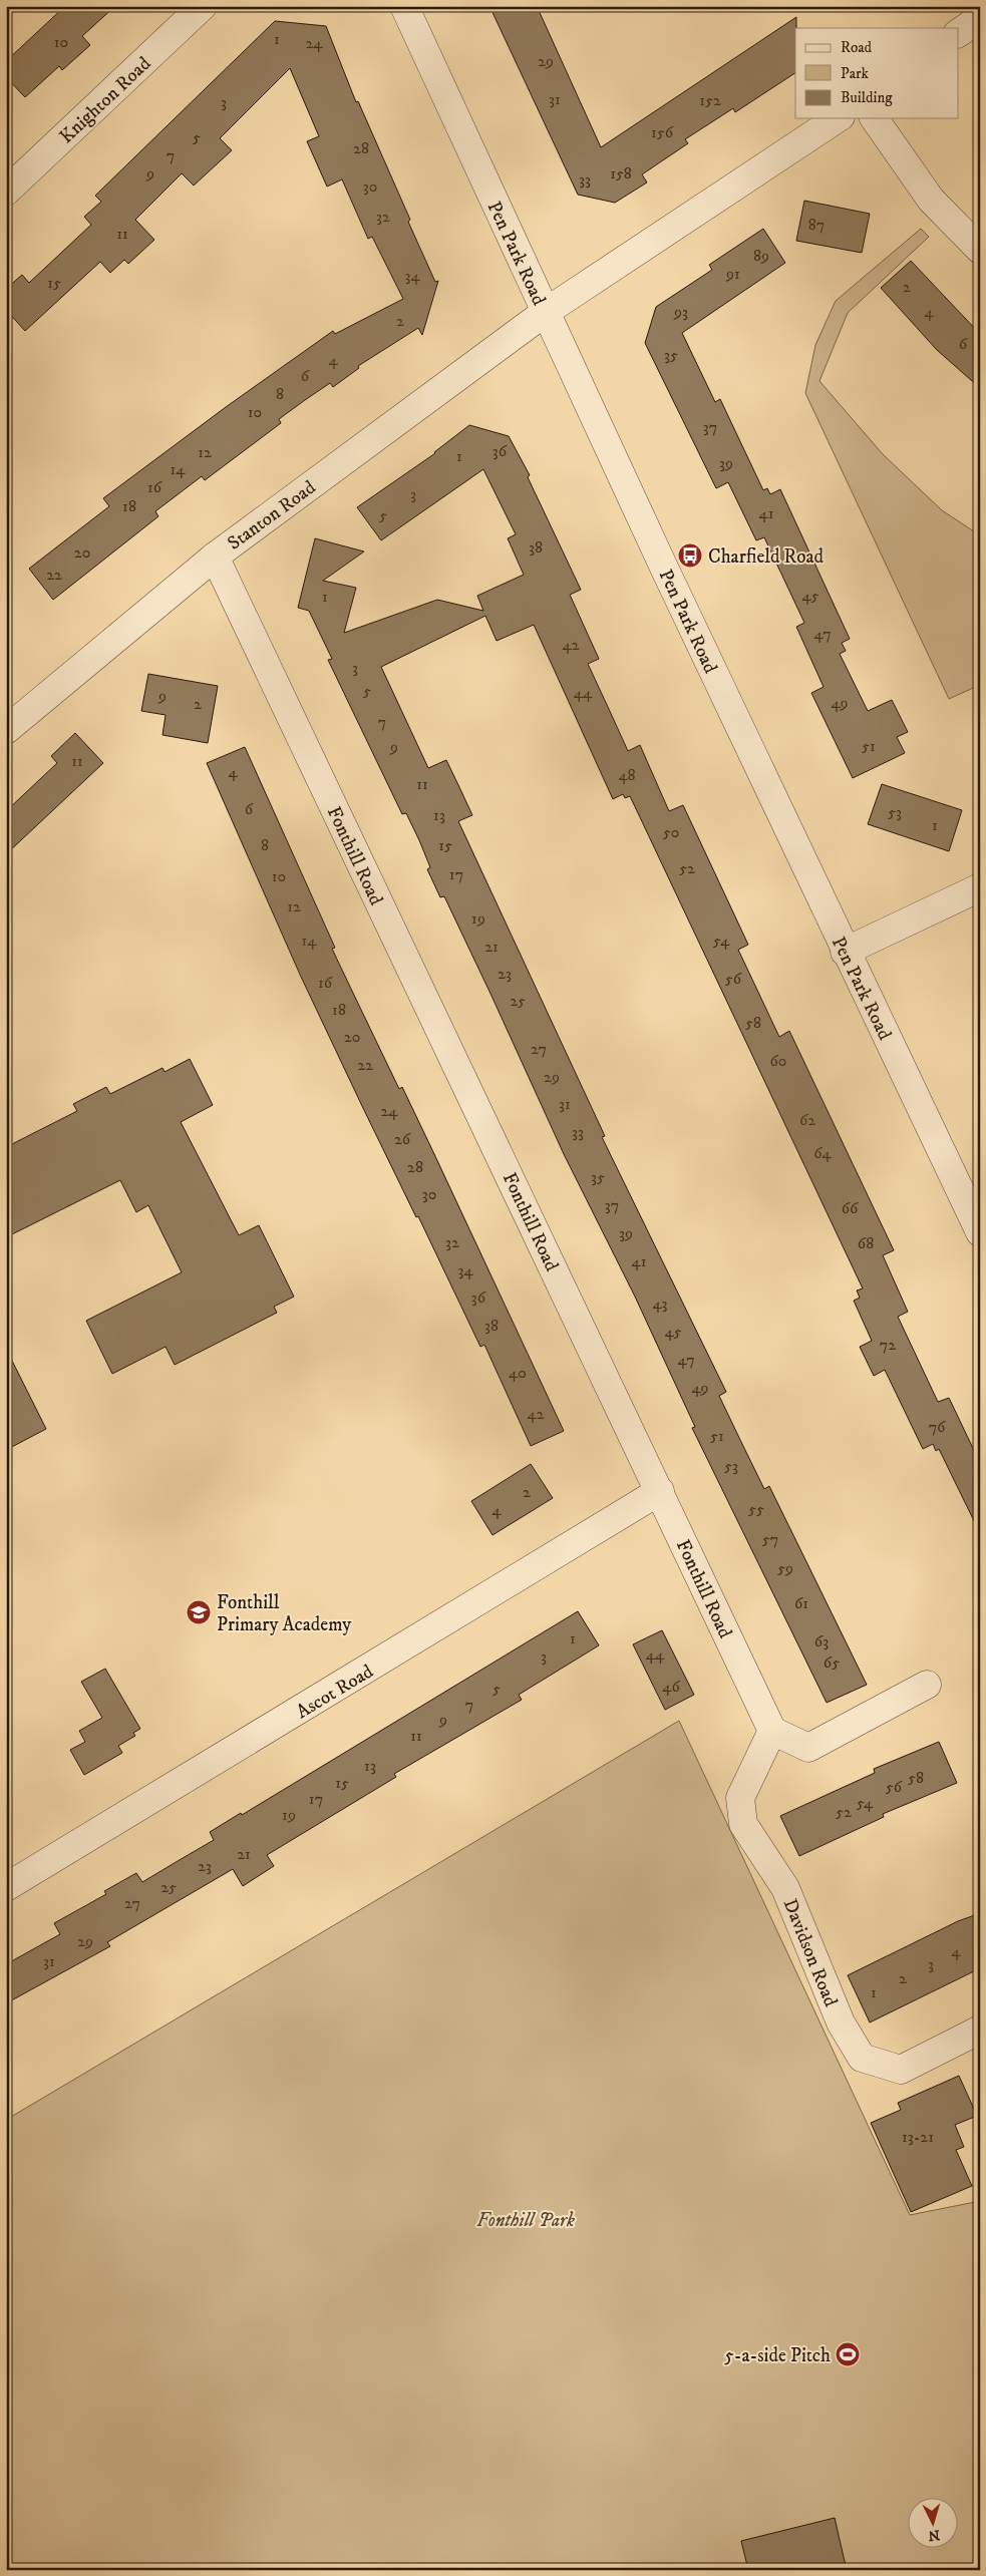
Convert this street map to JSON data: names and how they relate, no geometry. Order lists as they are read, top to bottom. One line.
{"streets":{"street":["Knighton Road","Pen Park Road","Stanton Road","Fonthill Road","Ascot Road","Davidson Road"]},"crossings":[["Pen Park Road","Stanton Road"],["Stanton Road","Fonthill Road"],["Fonthill Road","Ascot Road"],["Fonthill Road","Davidson Road"]],"parks":["Fonthill Park"],"places":{"bus stop":["Charfield Road"],"school or university":["Fonthill Primary Academy"],"sports":["5-a-side Pitch"]},"house_numbers":["1","10","24","29","31","152","3","156","5","28","7","9","158","33","30","32","87","11","89","91","34","15","2","93","4","2","6","35","4","6","8","10","37","36","12","1","39","14","16","3","18","41","5","38","20","22","45","1","47","42","3","5","44","9","49","2","7","51","9","11","4","48","11","6","53","13","1","50","8","15","52","17","10","12","19","14","54","21","23","56","16","25","18","58","20","27","60","22","29","31","24","62","33","26","64","28","35","30","37","66","39","32","68","41","34","36","43","38","45","72","47","40","49","42","76","51","53","2","55","4","57","59","61","1","63","44","3","65","46","5","7","9","11","13","58","15","56","17","54","52","19","21","23","25","27","29","4","31","3","2","1","13-21"],"legend":["Road","Park","Building"],"north":"bottom"}
